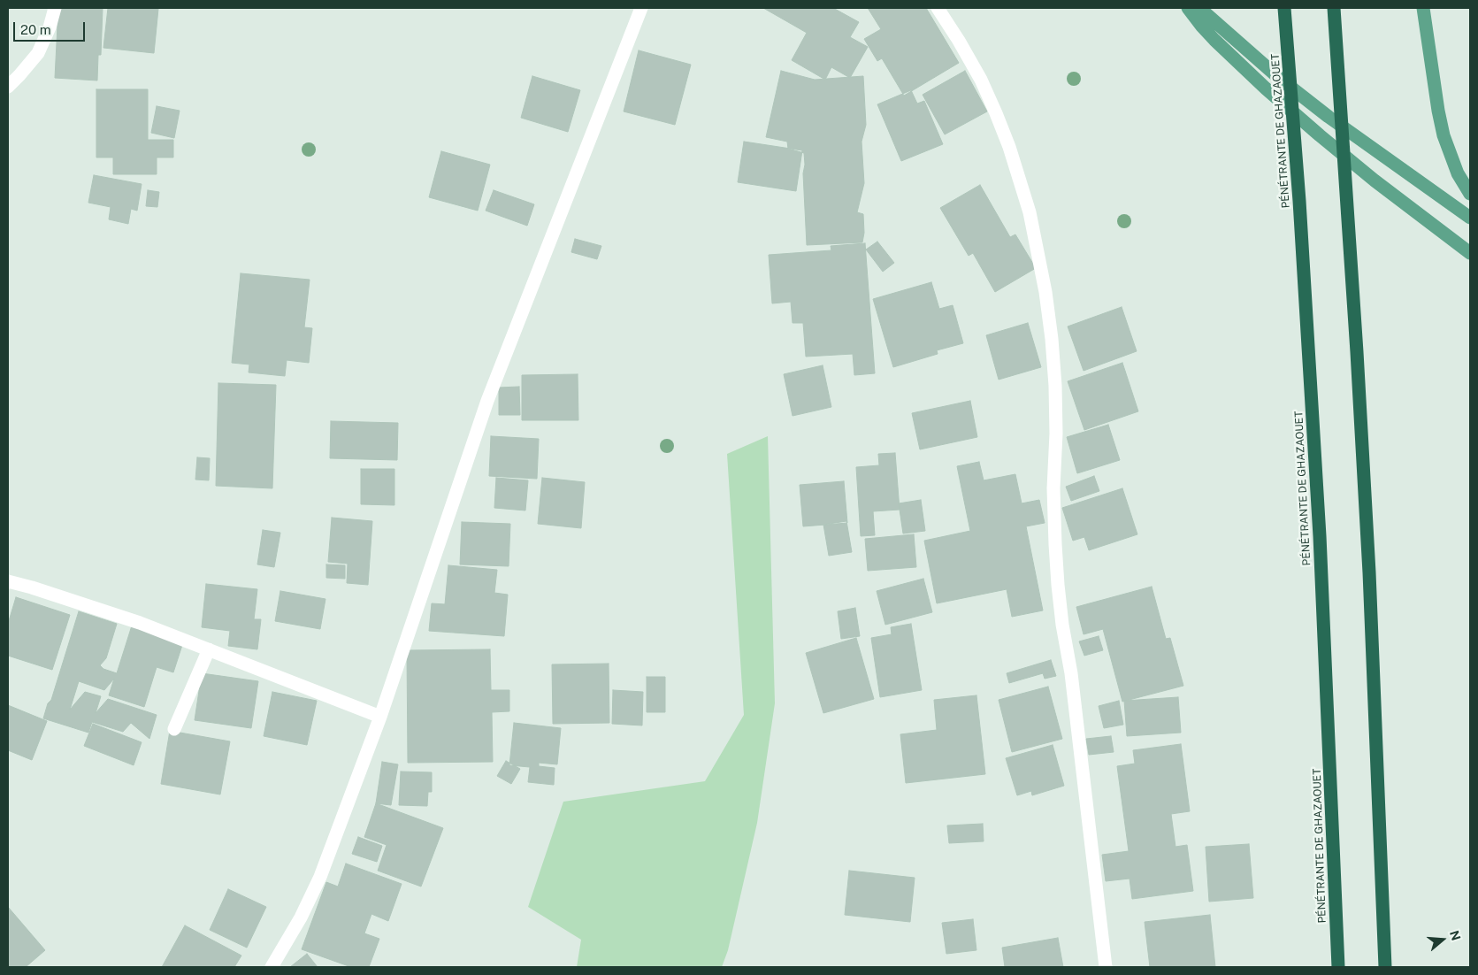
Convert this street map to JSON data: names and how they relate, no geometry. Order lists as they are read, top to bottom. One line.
{"streets":{"highway":["PÉNÉTRANTE DE GHAZAOUET"]},"scale_bar":"20 m","north":"right"}
